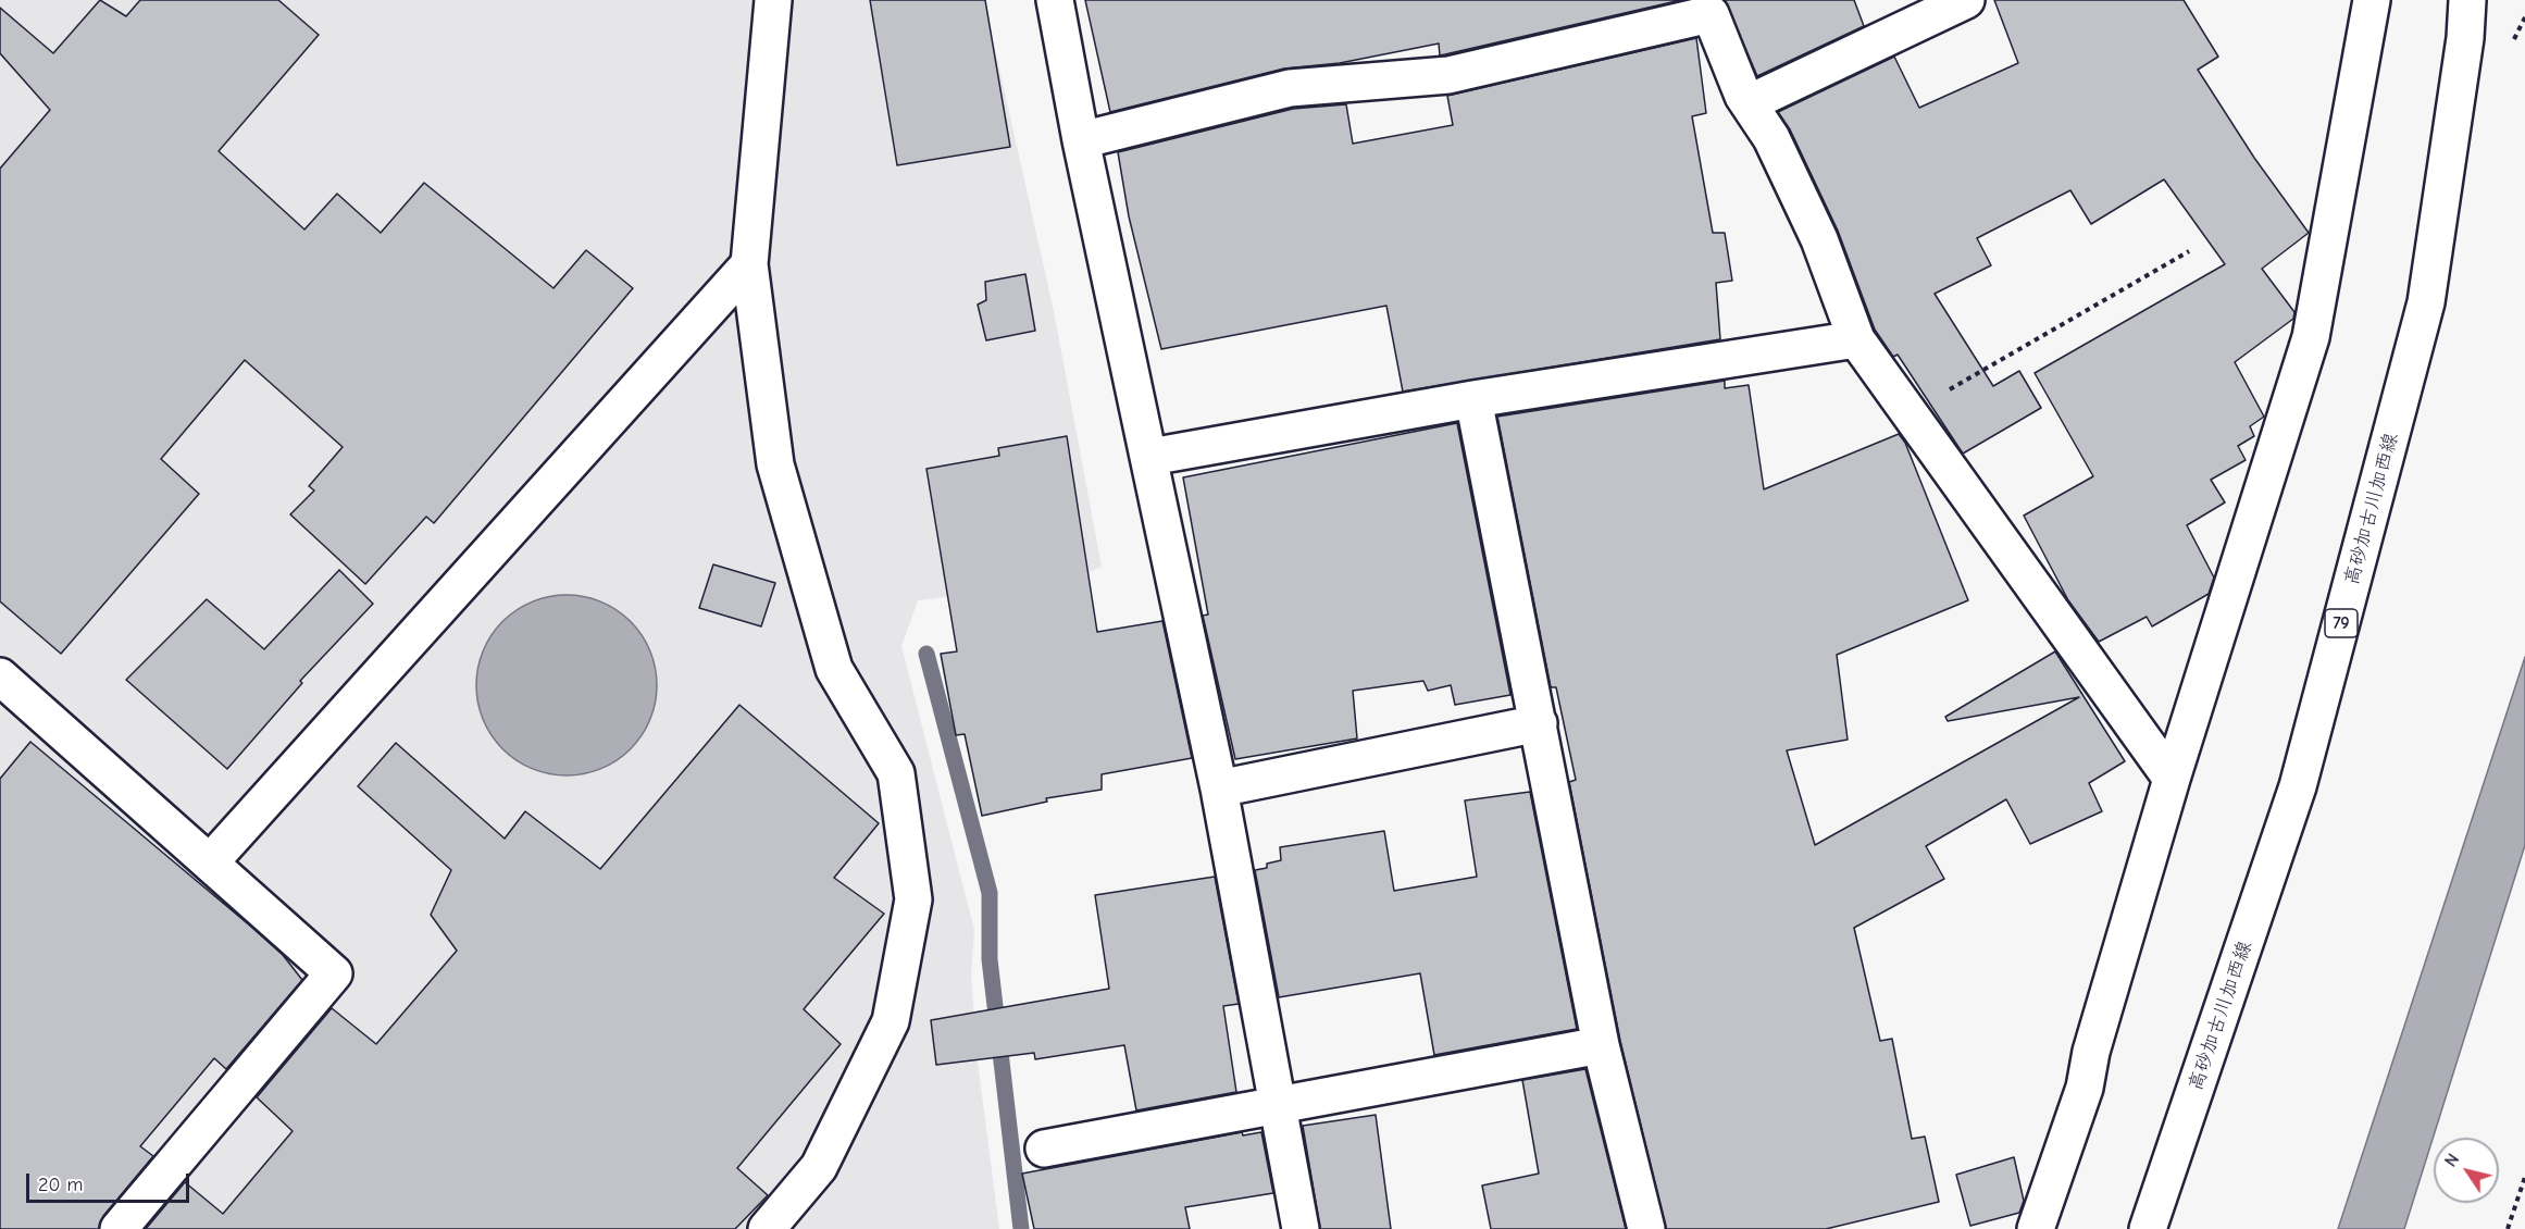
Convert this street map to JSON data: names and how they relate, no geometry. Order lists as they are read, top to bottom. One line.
{"streets":{"street":["高砂加古川加西線","79"]},"scale_bar":"20 m","north":"top left"}
